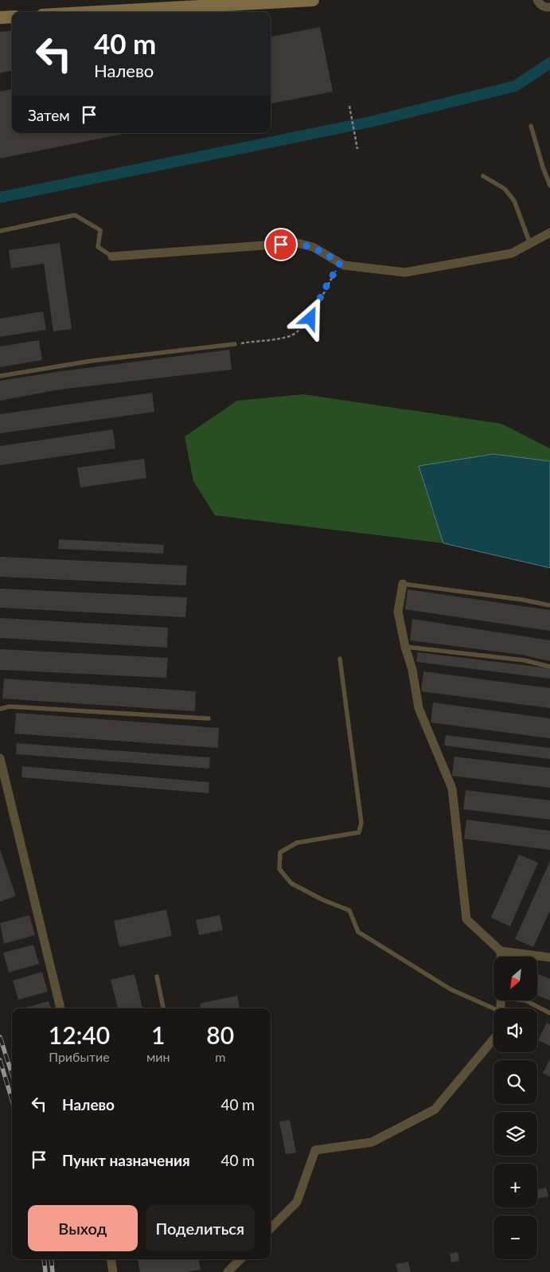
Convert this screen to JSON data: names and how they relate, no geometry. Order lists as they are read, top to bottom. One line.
{"north":"bottom left","page":{"turn":["40 m","Налево"],"then":"Затем","map_buttons":["+","−"],"eta":["12:40","Прибытие","1","мин","80","m"],"list":[{"name":"Налево","value":"40 m"},{"name":"Пункт назначения","value":"40 m"}],"buttons":["Выход","Поделиться"]}}
